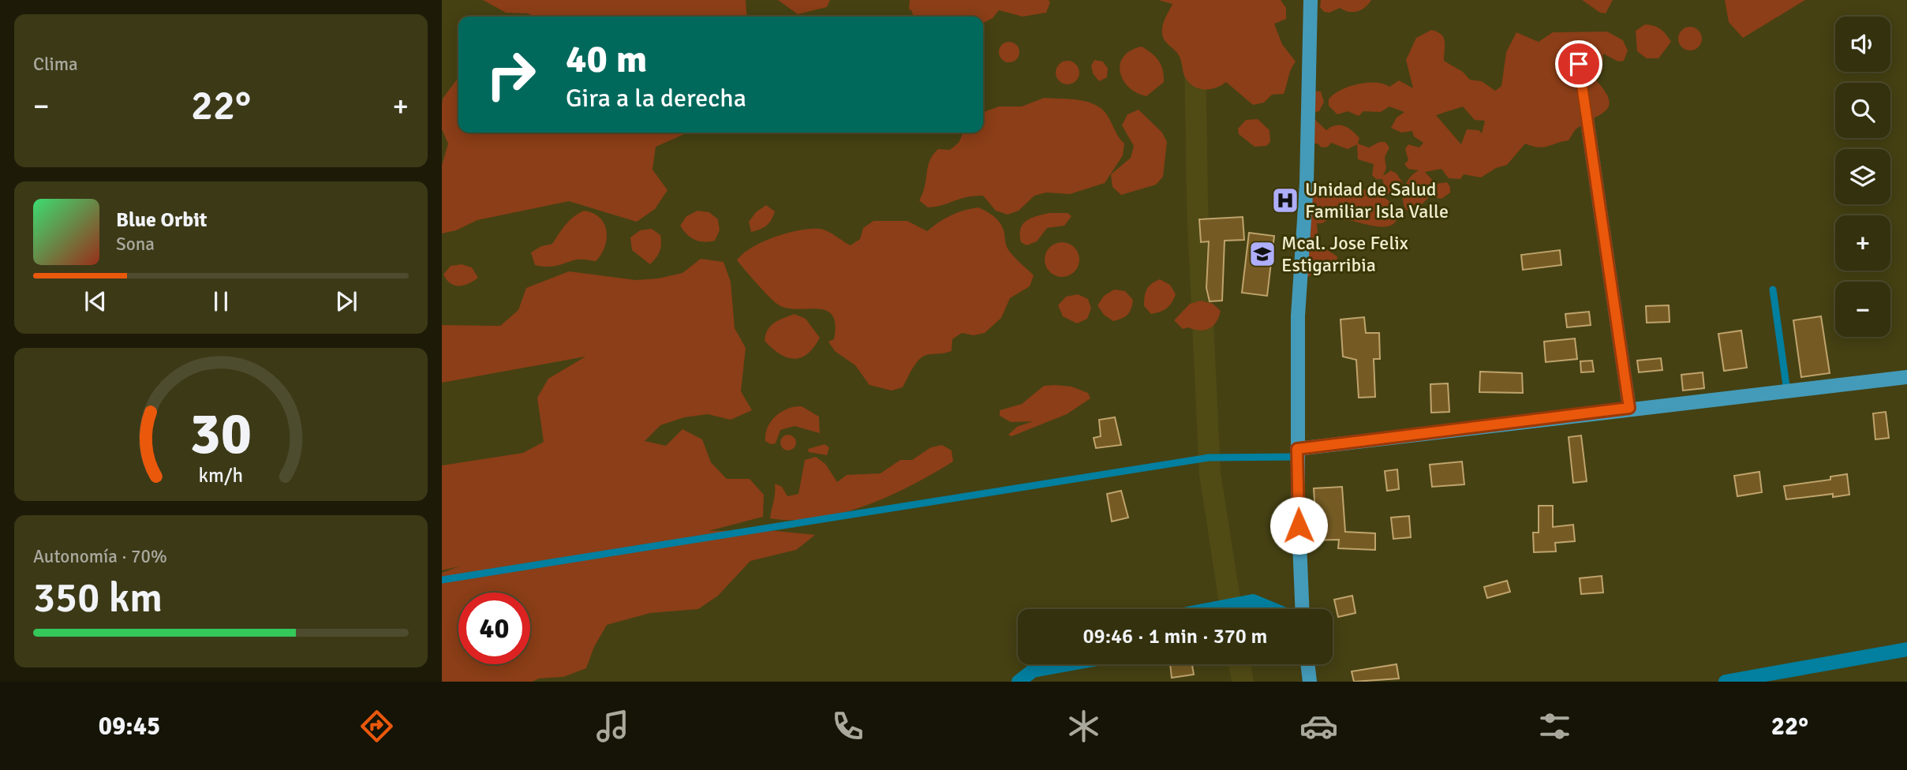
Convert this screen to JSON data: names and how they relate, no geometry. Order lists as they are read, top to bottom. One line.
{"places":{"hospital":["Unidad de Salud Familiar Isla Valle"],"school or university":["Mcal. Jose Felix Estigarribia"]},"page":{"tile":["Clima",["Autonomía · 70%","350 km"]],"map_buttons":["+","−"],"turn":["40 m","Gira a la derecha"],"heat":["−","22°","+"],"song":["Blue Orbit","Sona"],"limit":"40","trip":"09:46 · 1 min · 370 m","tabs":["09:45","22°"],"gauge":["30","km/h"]}}
